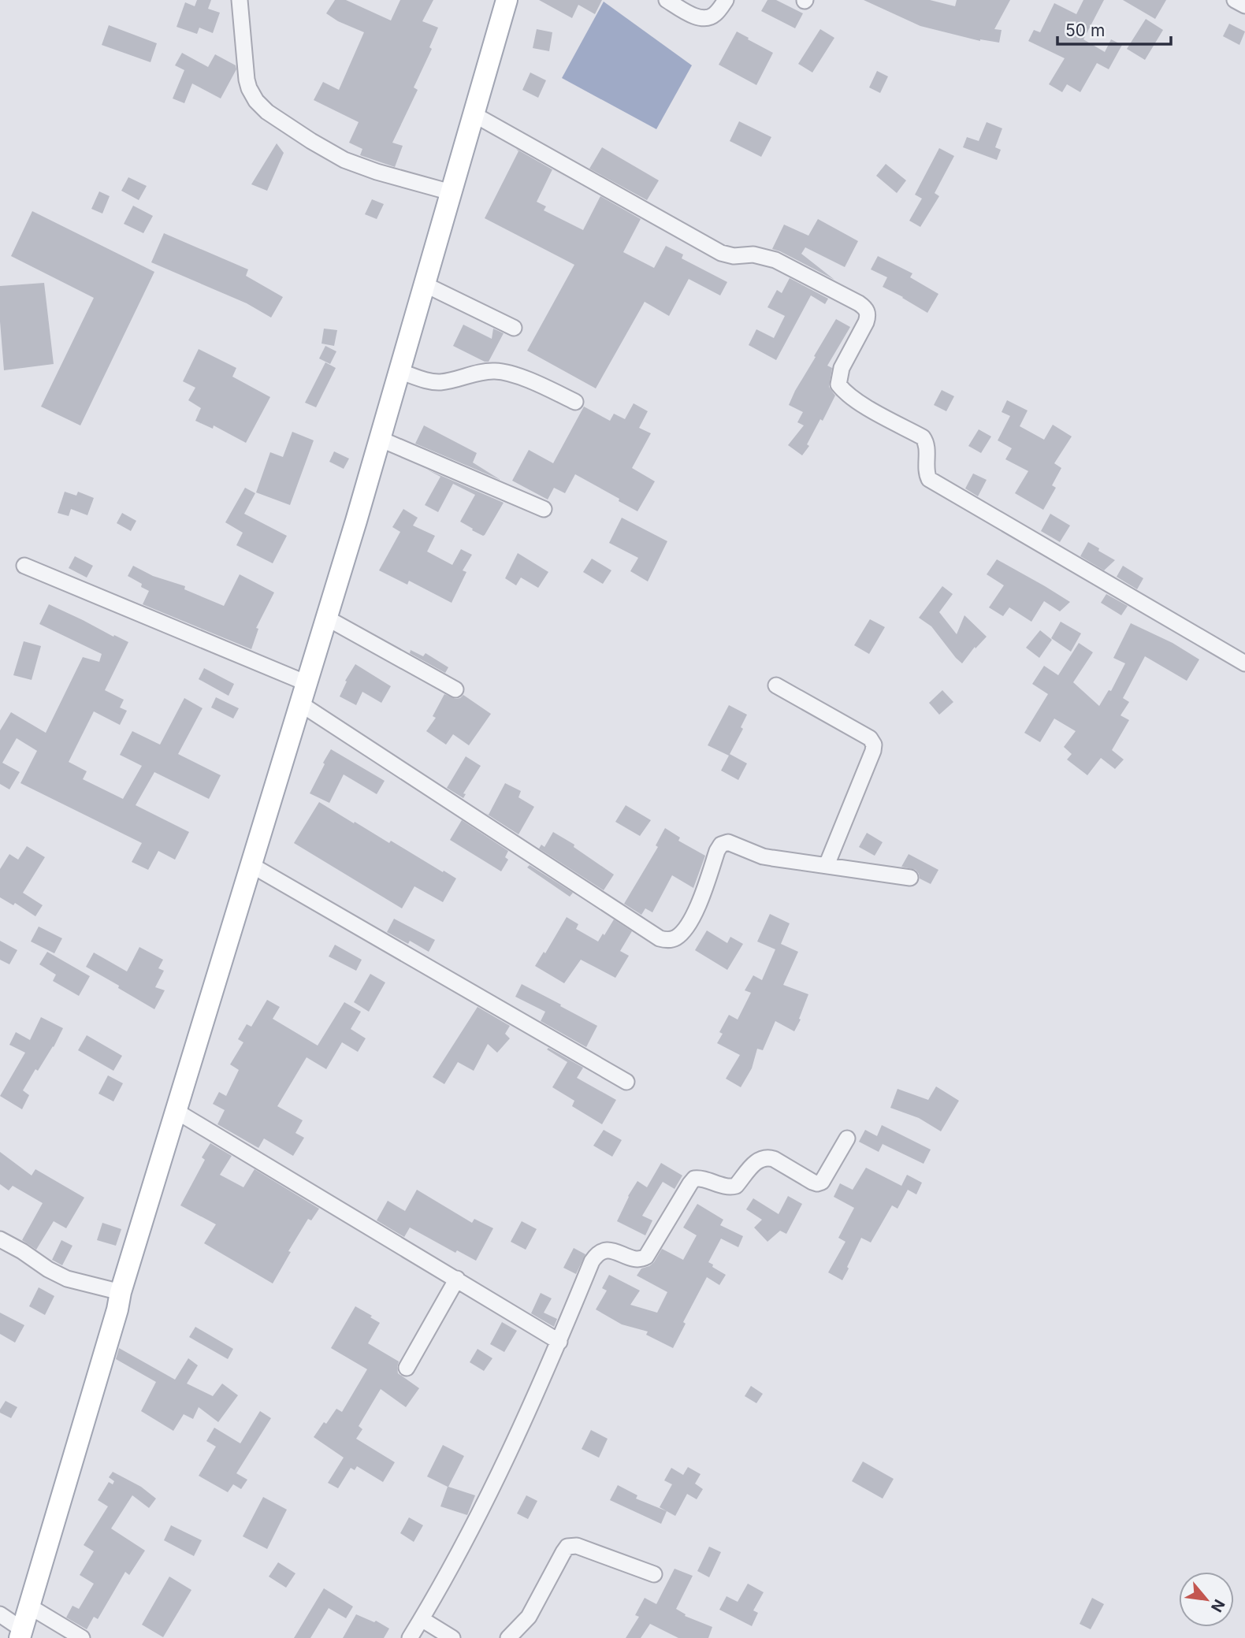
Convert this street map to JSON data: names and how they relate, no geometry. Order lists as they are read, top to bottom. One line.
{"scale_bar":"50 m","north":"bottom right"}
